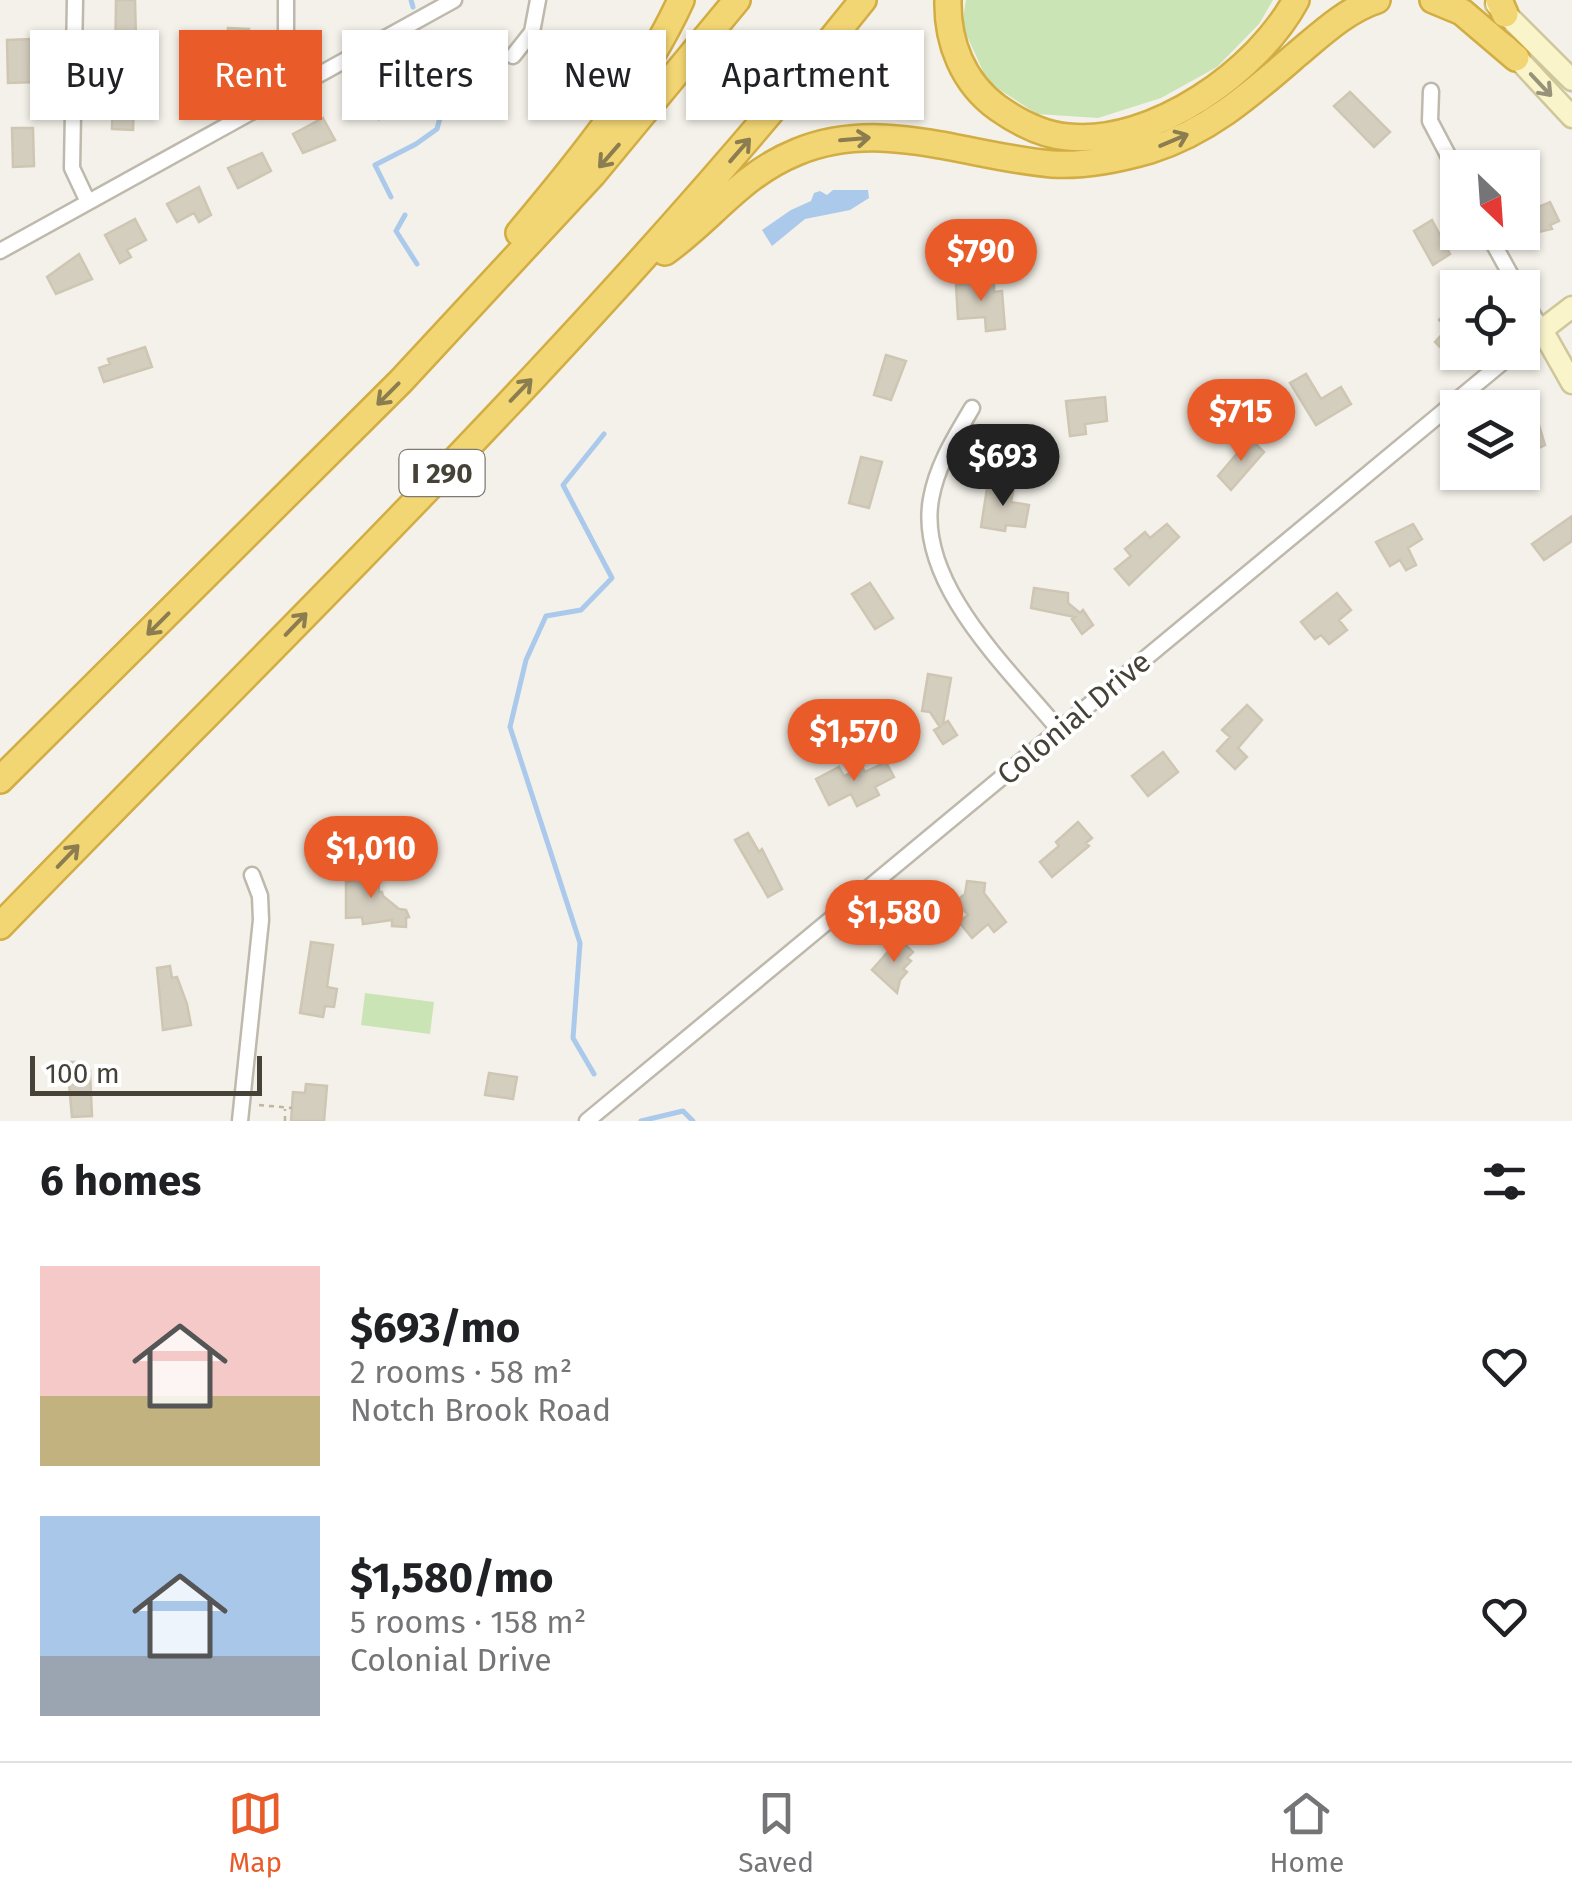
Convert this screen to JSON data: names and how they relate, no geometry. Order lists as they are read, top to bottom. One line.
{"streets":{"highway":["I 290"],"street":["Colonial Drive"]},"scale_bar":"100 m","north":"bottom right","page":{"chip":["Buy","Rent","Filters","New","Apartment"],"price":["$790","$715","$693","$1,570","$1,010","$1,580"],"scale":"100 m","heading":"6 homes","list":[{"name":"$693/mo","note":"2 rooms · 58 m² · Notch Brook Road"},{"name":"$1,580/mo","note":"5 rooms · 158 m² · Colonial Drive"}],"tabs":["Map","Saved","Home"]}}
